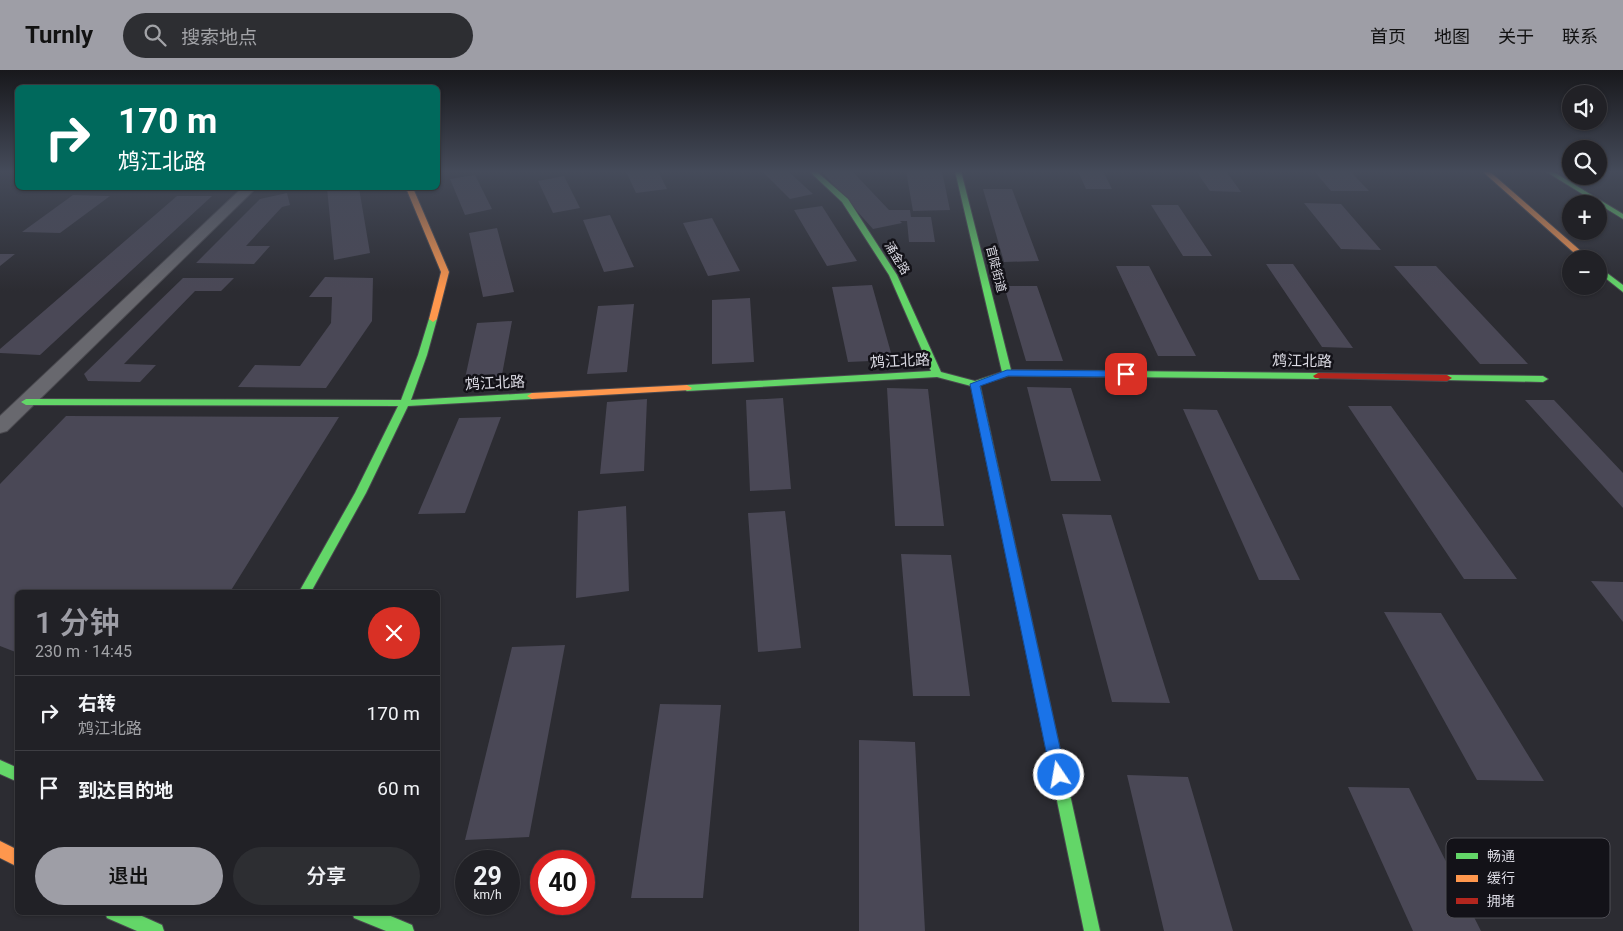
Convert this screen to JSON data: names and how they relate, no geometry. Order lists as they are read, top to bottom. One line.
{"streets":{"main road":["涌金路","官陡街道","鸩江北路"]},"crossings":[["涌金路","鸩江北路"],["官陡街道","鸩江北路"]],"legend":["畅通","缓行","拥堵"],"page":{"header":"Turnly","search":"搜索地点","nav":["首页","地图","关于","联系"],"map_buttons":["+","−"],"turn":["170 m","鸩江北路"],"heading":["1 分钟","230 m · 14:45"],"list":[{"name":"右转","note":"鸩江北路","value":"170 m"},{"name":"到达目的地","value":"60 m"}],"buttons":["退出","分享"],"speed":"29 km/h","limit":"40"}}
